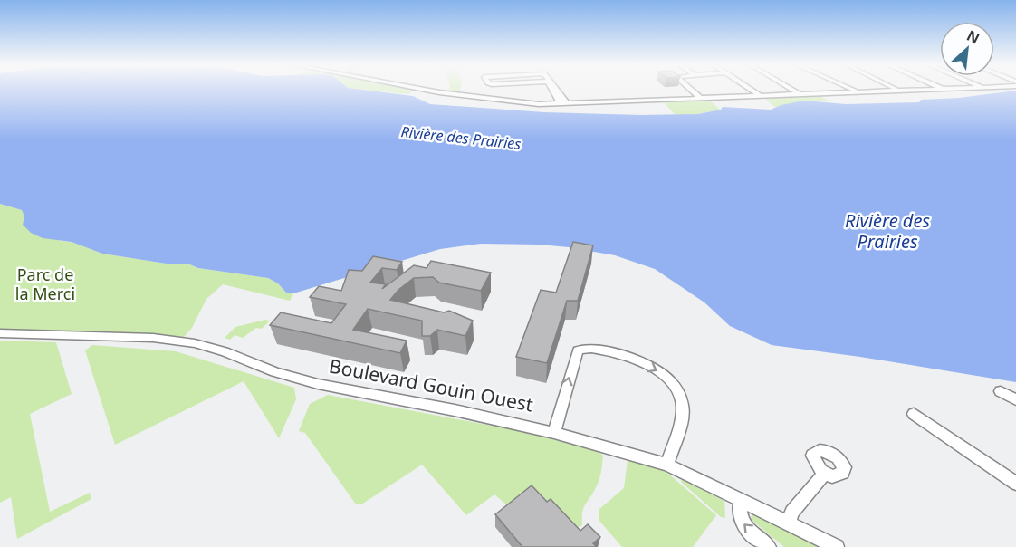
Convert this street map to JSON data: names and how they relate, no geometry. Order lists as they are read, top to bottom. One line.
{"streets":{"street":["Boulevard Gouin Ouest"]},"water":["Rivière des Prairies"],"parks":["Parc de la Merci"],"north":"top right"}
